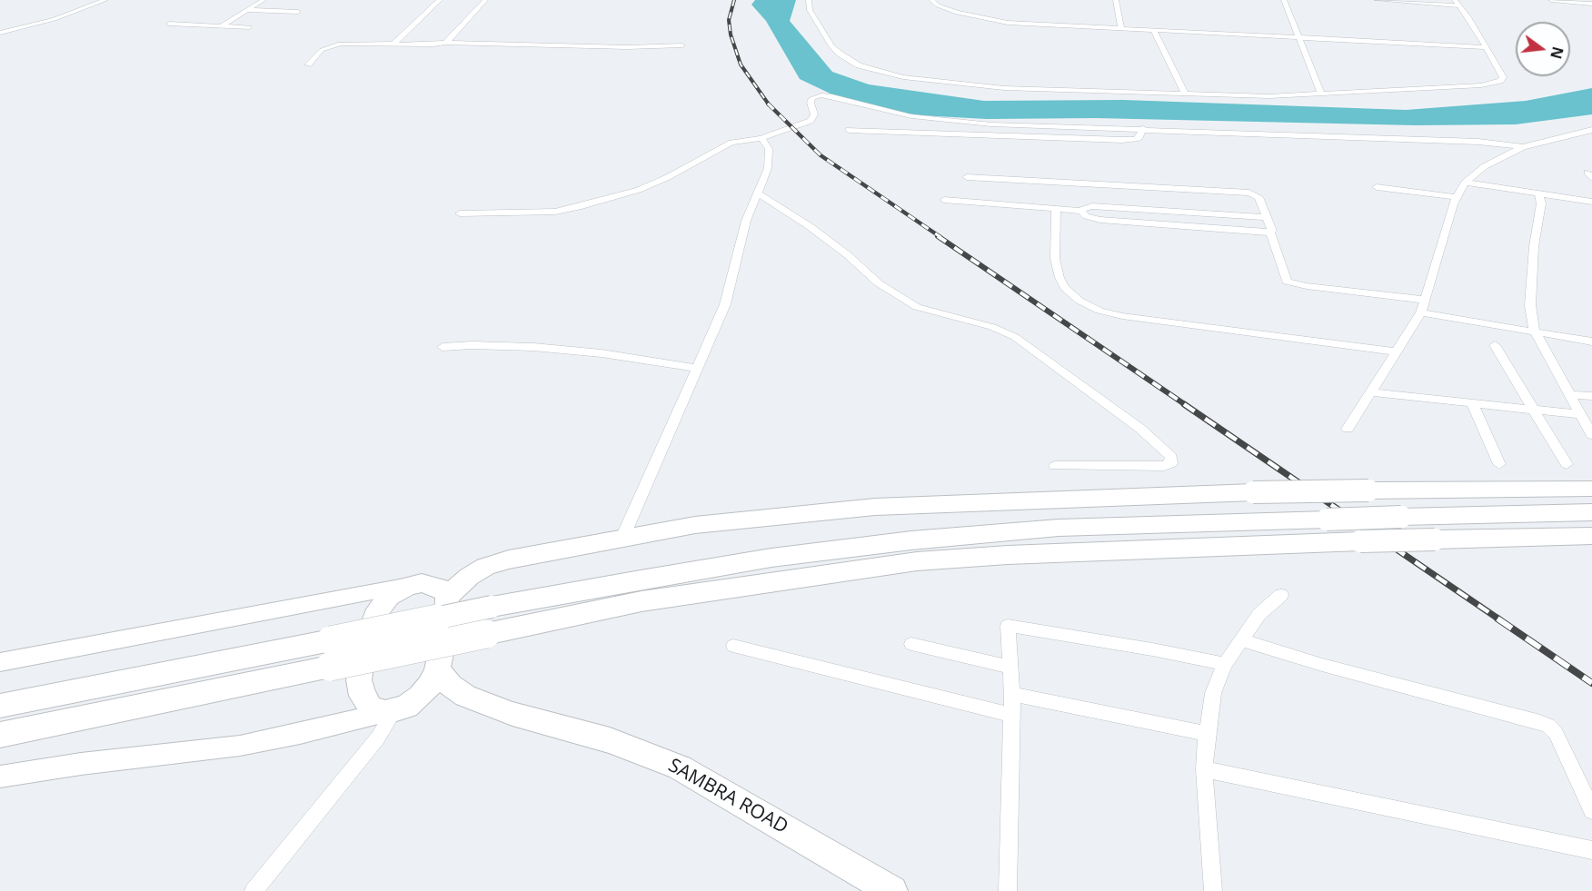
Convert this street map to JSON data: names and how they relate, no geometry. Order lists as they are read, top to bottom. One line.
{"streets":{"main road":["SAMBRA ROAD"]},"north":"right"}
